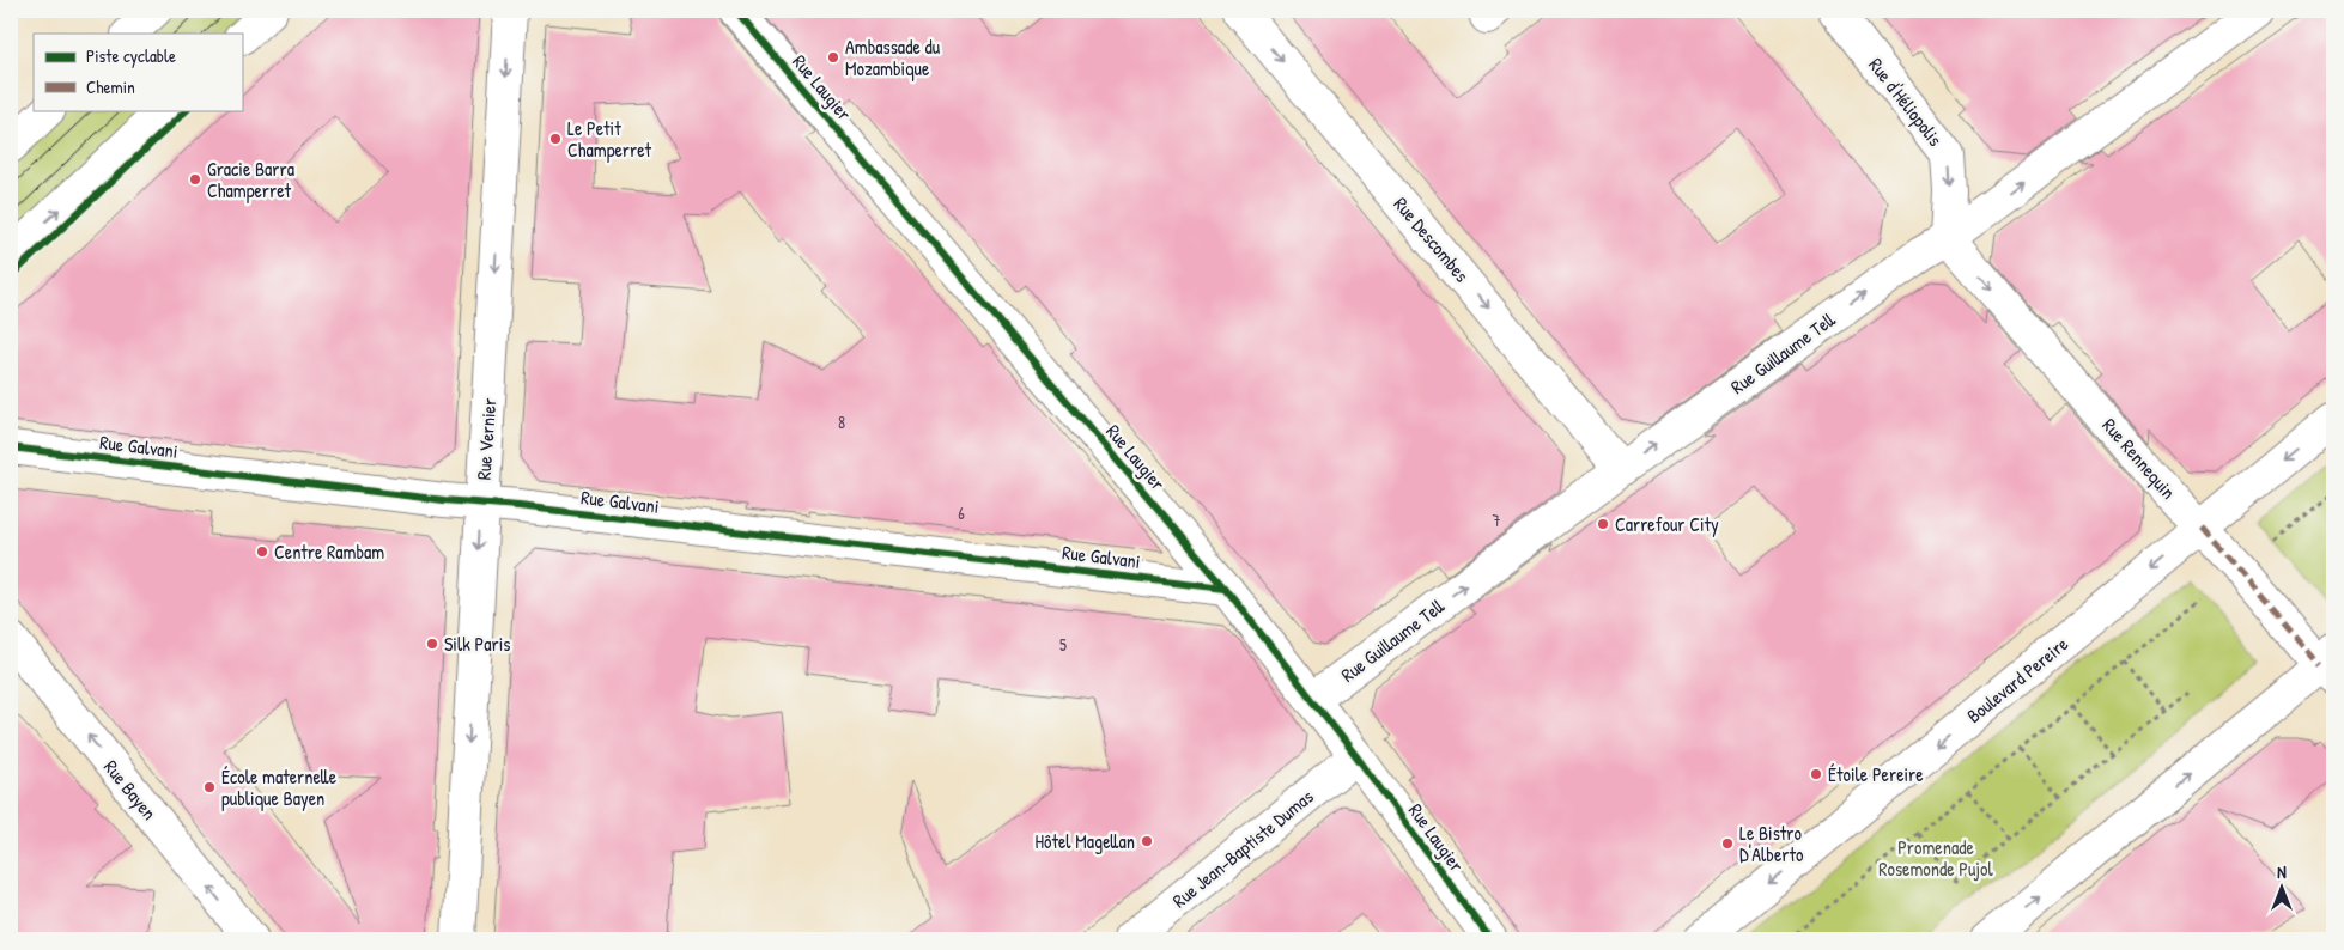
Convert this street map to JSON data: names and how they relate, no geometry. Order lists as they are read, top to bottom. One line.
{"streets":{"street":["Rue Laugier","Rue d'Héliopolis","Rue Descombes","Rue Guillaume Tell","Rue Vernier","Rue Galvani","Rue Rennequin","Boulevard Pereire","Rue Bayen","Rue Jean-Baptiste Dumas"]},"crossings":[["Rue Laugier","Rue Guillaume Tell"],["Rue Laugier","Rue Galvani"],["Rue Laugier","Rue Jean-Baptiste Dumas"],["Rue d'Héliopolis","Rue Guillaume Tell"],["Rue d'Héliopolis","Rue Rennequin"],["Rue Descombes","Rue Guillaume Tell"],["Rue Guillaume Tell","Rue Rennequin"],["Rue Vernier","Rue Galvani"],["Rue Rennequin","Boulevard Pereire"]],"one_way":["Rue d'Héliopolis","Rue Descombes","Rue Guillaume Tell","Rue Vernier","Rue Rennequin","Rue Bayen"],"parks":["Promenade Rosemonde Pujol"],"places":["Ambassade du Mozambique","Le Petit Champerret","Gracie Barra Champerret","Carrefour City","Centre Rambam","Silk Paris","Étoile Pereire","École maternelle publique Bayen","Hôtel Magellan","Le Bistro D'Alberto"],"house_numbers":["8","6","7","5"],"legend":["Piste cyclable","Chemin"],"north":"top"}
